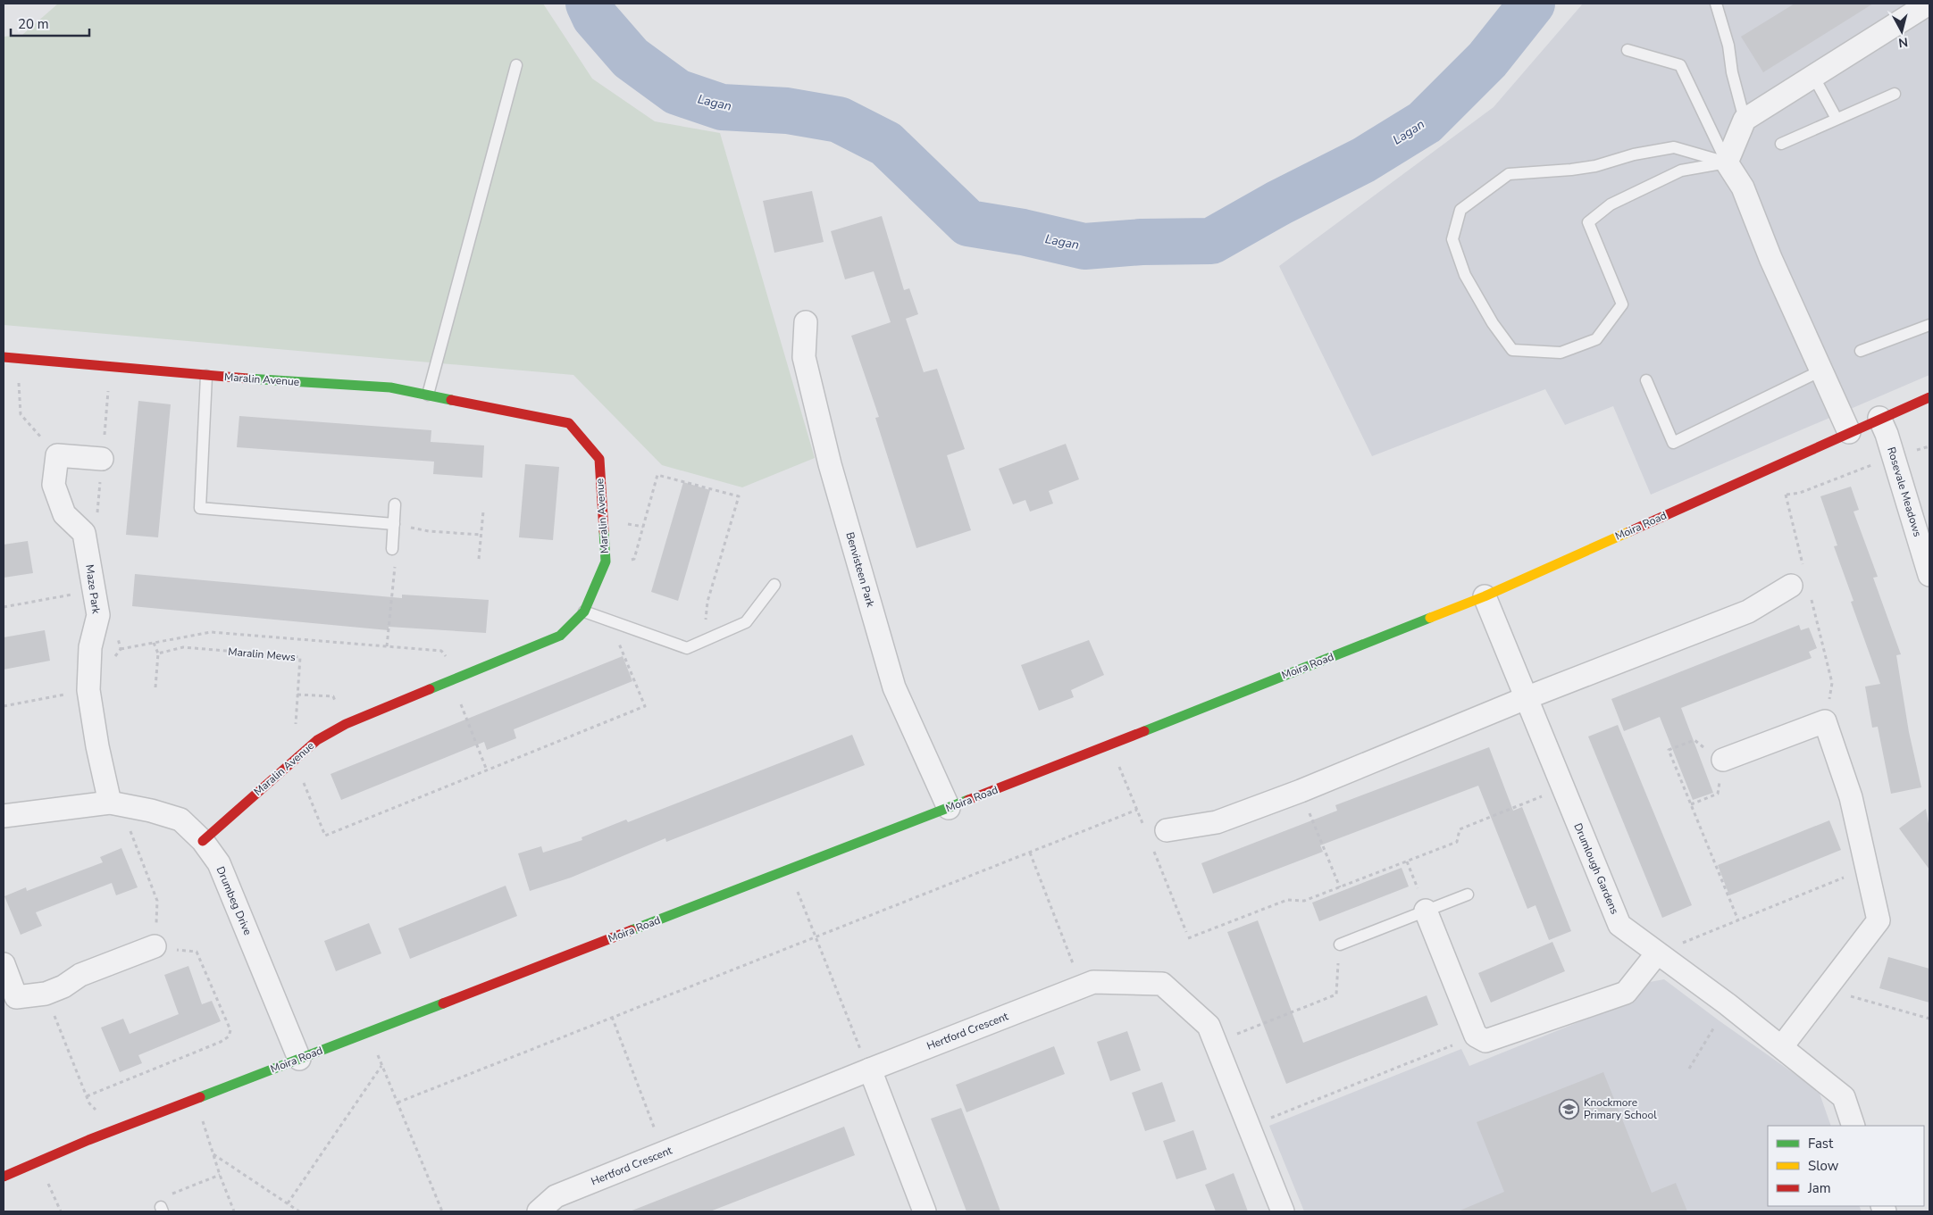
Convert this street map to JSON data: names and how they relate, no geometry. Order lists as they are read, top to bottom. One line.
{"streets":{"main road":["Maralin Avenue","Moira Road"],"street":["Rosevale Meadows","Benvisteen Park","Maze Park","Drumlough Gardens","Drumbeg Drive","Hertford Crescent"],"path":["Maralin Mews"]},"crossings":[["Maralin Avenue","Maralin Mews"],["Maralin Avenue","Drumbeg Drive"],["Rosevale Meadows","Moira Road"],["Moira Road","Benvisteen Park"],["Moira Road","Drumlough Gardens"],["Moira Road","Drumbeg Drive"],["Maze Park","Drumbeg Drive"]],"water":["Lagan"],"places":{"school or university":["Knockmore Primary School"]},"legend":["Fast","Slow","Jam"],"scale_bar":"20 m","north":"bottom"}
